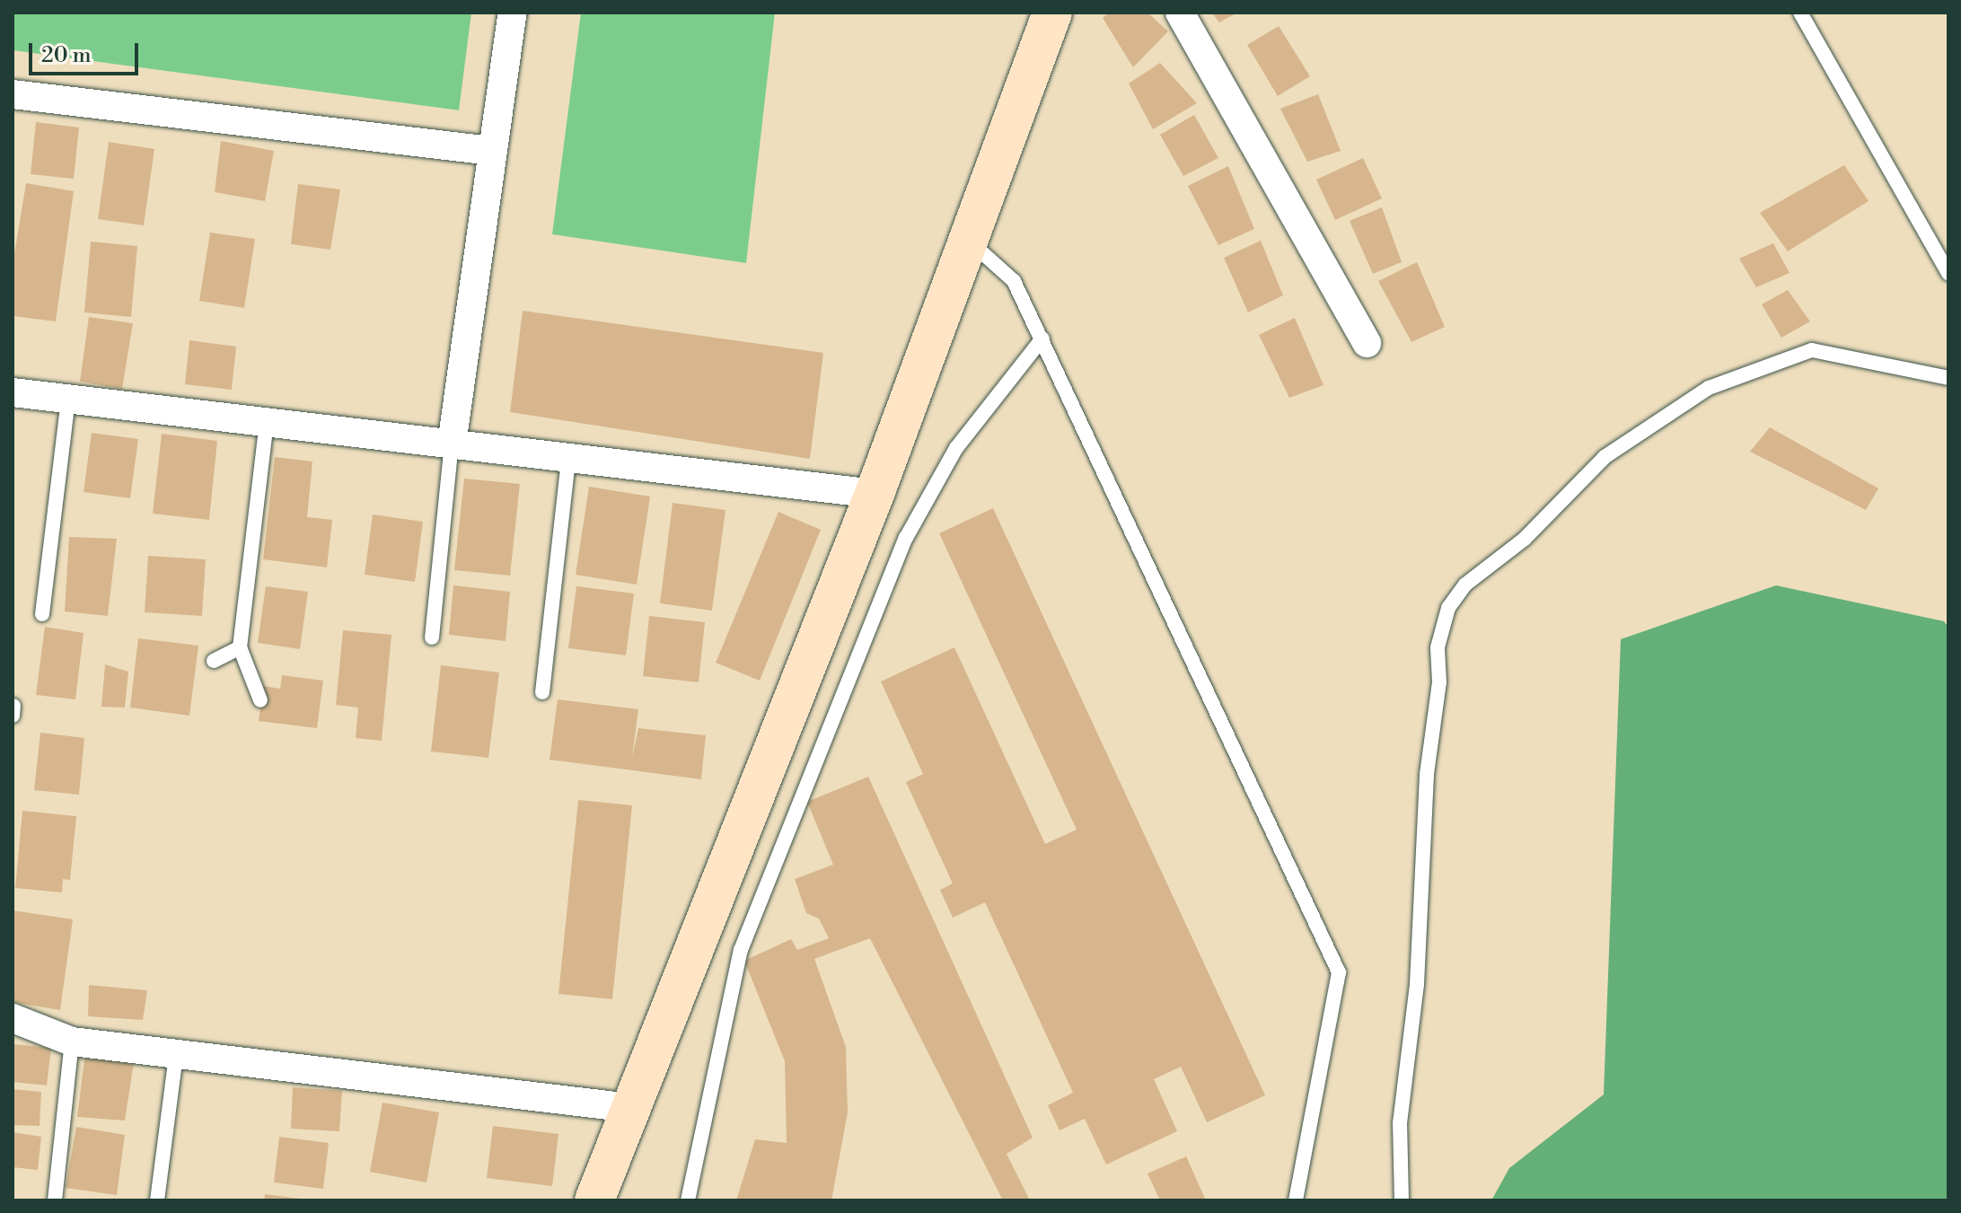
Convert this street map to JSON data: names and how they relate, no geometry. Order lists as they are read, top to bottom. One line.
{"scale_bar":"20 m"}
